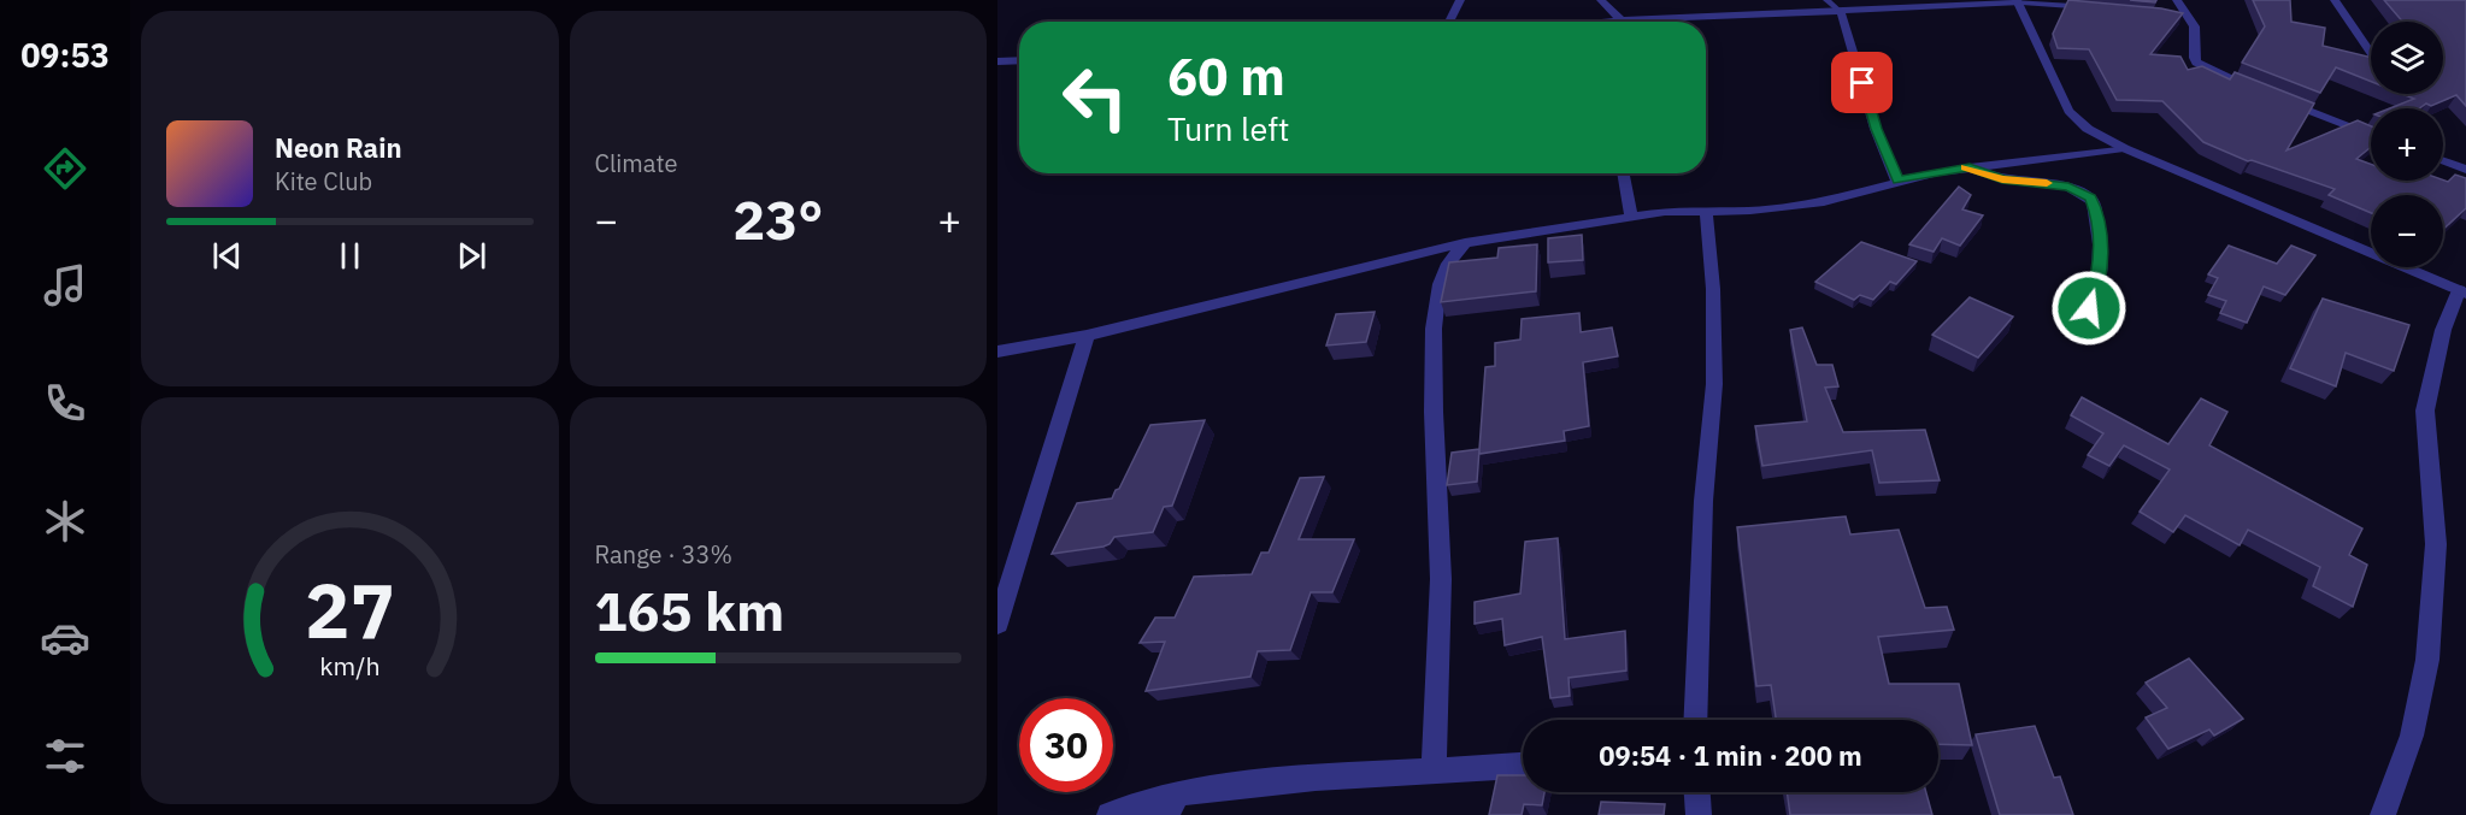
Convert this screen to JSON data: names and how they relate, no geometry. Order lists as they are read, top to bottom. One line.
{"page":{"tabs":"09:53","tile":["Climate",["Range · 33%","165 km"]],"map_buttons":["+","−"],"turn":["60 m","Turn left"],"song":["Neon Rain","Kite Club"],"heat":["−","23°","+"],"limit":"30","trip":"09:54 · 1 min · 200 m","gauge":["27","km/h"]}}
